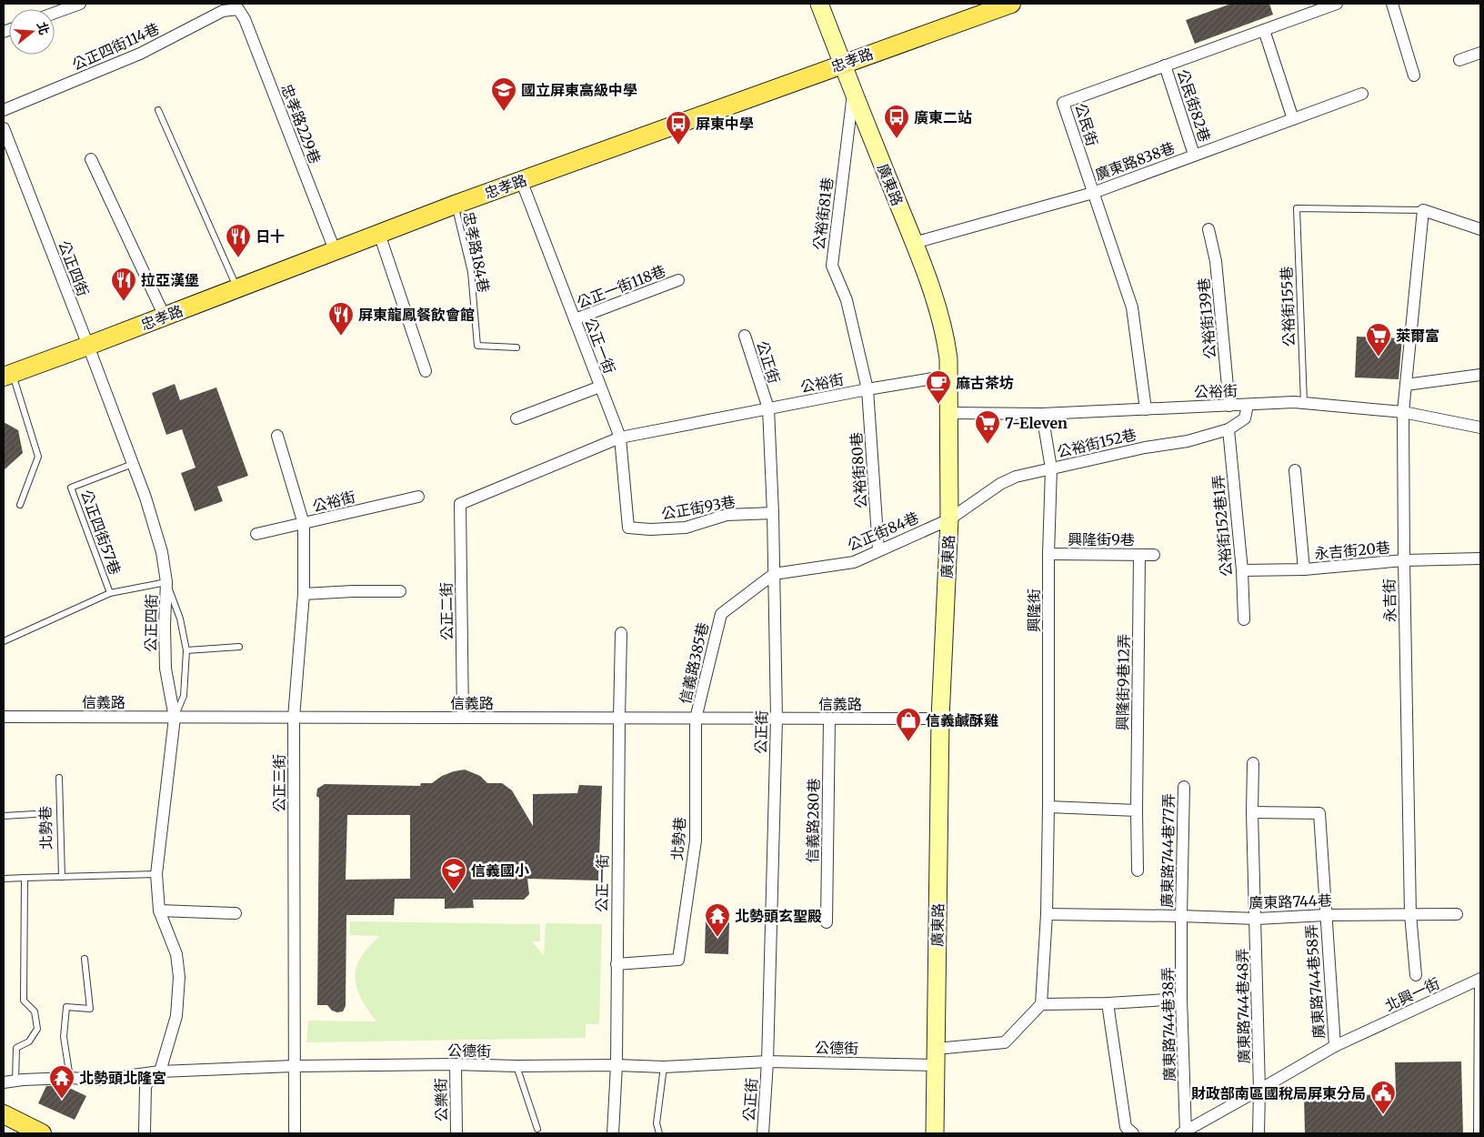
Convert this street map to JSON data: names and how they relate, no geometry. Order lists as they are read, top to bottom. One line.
{"streets":{"main road":["忠孝路"],"street":["公正四街114巷","公民街82巷","忠孝路229巷","公民街","廣東路838巷","廣東路","公裕街81巷","公正四街","公正一街118巷","公裕街139巷","公正一街","公正街","公裕街","公裕街152巷","公裕街80巷","公正街93巷","公裕街152巷1弄","公正街84巷","興隆街9巷","永吉街20巷","永吉街","興隆街","公正二街","信義路385巷","興隆街9巷12弄","信義路","公正三街","信義路280巷","北勢巷","廣東路744巷77弄","廣東路744巷","廣東路744巷58弄","北興一街","廣東路744巷48弄","廣東路744巷38弄","公德街","公樂街"],"lane":["忠孝路184巷","公裕街155巷","公正四街57巷"]},"crossings":[["公正四街114巷","忠孝路229巷"],["忠孝路","忠孝路229巷"],["忠孝路","廣東路"],["忠孝路","忠孝路184巷"],["忠孝路","公正四街"],["忠孝路","公正一街"],["公民街82巷","公民街"],["公民街82巷","廣東路838巷"],["公民街","廣東路838巷"],["公民街","公裕街"],["廣東路838巷","廣東路"],["廣東路","公裕街81巷"],["廣東路","公裕街"],["廣東路","公裕街152巷"],["廣東路","公正街84巷"],["廣東路","信義路"],["廣東路","公德街"],["公裕街81巷","公裕街"],["公裕街81巷","公裕街80巷"],["公正四街","公正四街57巷"],["公正四街","信義路"],["公正四街","公德街"],["公正一街118巷","公正一街"],["公裕街155巷","公裕街"],["公裕街155巷","永吉街"],["公裕街139巷","公裕街"],["公正一街","公裕街"],["公正一街","公正街93巷"],["公正一街","信義路"],["公正一街","北勢巷"],["公正一街","公德街"],["公正街","公裕街"],["公正街","公正街93巷"],["公正街","公正街84巷"],["公正街","信義路385巷"],["公正街","信義路"],["公正街","公德街"],["公裕街","公裕街152巷"],["公裕街","公裕街80巷"],["公裕街","永吉街"],["公裕街","興隆街"],["公裕街","公正二街"],["公裕街","公正三街"],["公裕街152巷","公裕街152巷1弄"],["公裕街152巷","公正街84巷"],["公裕街152巷","興隆街"],["公裕街80巷","公正街84巷"],["公裕街152巷1弄","永吉街20巷"],["公正街84巷","信義路385巷"],["興隆街9巷","興隆街"],["興隆街9巷","興隆街9巷12弄"],["永吉街20巷","永吉街"],["永吉街","廣東路744巷"],["公正二街","信義路"],["信義路385巷","信義路"],["信義路385巷","北勢巷"],["信義路","公正三街"],["信義路","信義路280巷"],["信義路","北勢巷"],["公正三街","公德街"],["廣東路744巷77弄","廣東路744巷"],["廣東路744巷77弄","廣東路744巷38弄"],["廣東路744巷","廣東路744巷58弄"],["廣東路744巷","廣東路744巷48弄"],["廣東路744巷","廣東路744巷38弄"],["廣東路744巷58弄","北興一街"],["廣東路744巷58弄","廣東路744巷48弄"],["北興一街","廣東路744巷48弄"],["公德街","公樂街"]],"places":{"school or university":["國立屏東高級中學","信義國小"],"bus stop":["廣東二站","屏東中學"],"restaurant":["日十","拉亞漢堡","屏東龍鳳餐飲會館"],"supermarket":["萊爾富","7-Eleven"],"cafe":["麻古茶坊"],"shop":["信義鹹酥雞"],"temple":["北勢頭玄聖殿","北勢頭北隆宮"],"public building":["財政部南區國稅局屏東分局"]},"north":"right"}
